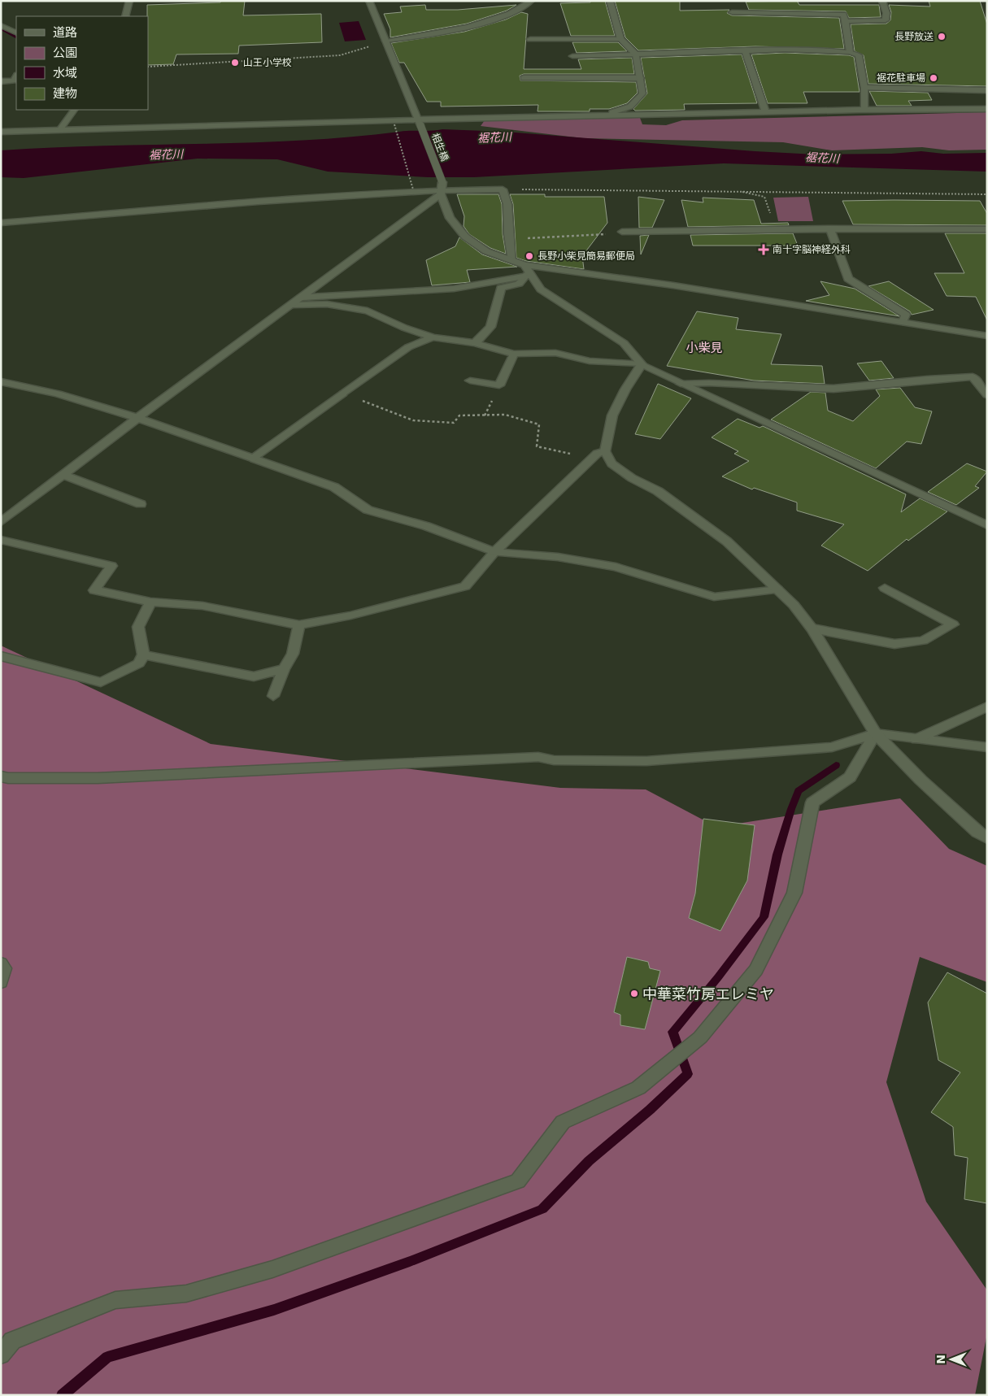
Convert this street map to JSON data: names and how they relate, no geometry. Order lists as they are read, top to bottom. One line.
{"streets":{"street":["相生橋"]},"districts":["小柴見"],"water":["裾花川"],"places":{"other":["長野放送","山王小学校","裾花駐車場","長野小柴見簡易郵便局","中華菜竹房エレミヤ"],"health":["南十字脳神経外科"]},"legend":["道路","公園","水域","建物"],"north":"left"}
